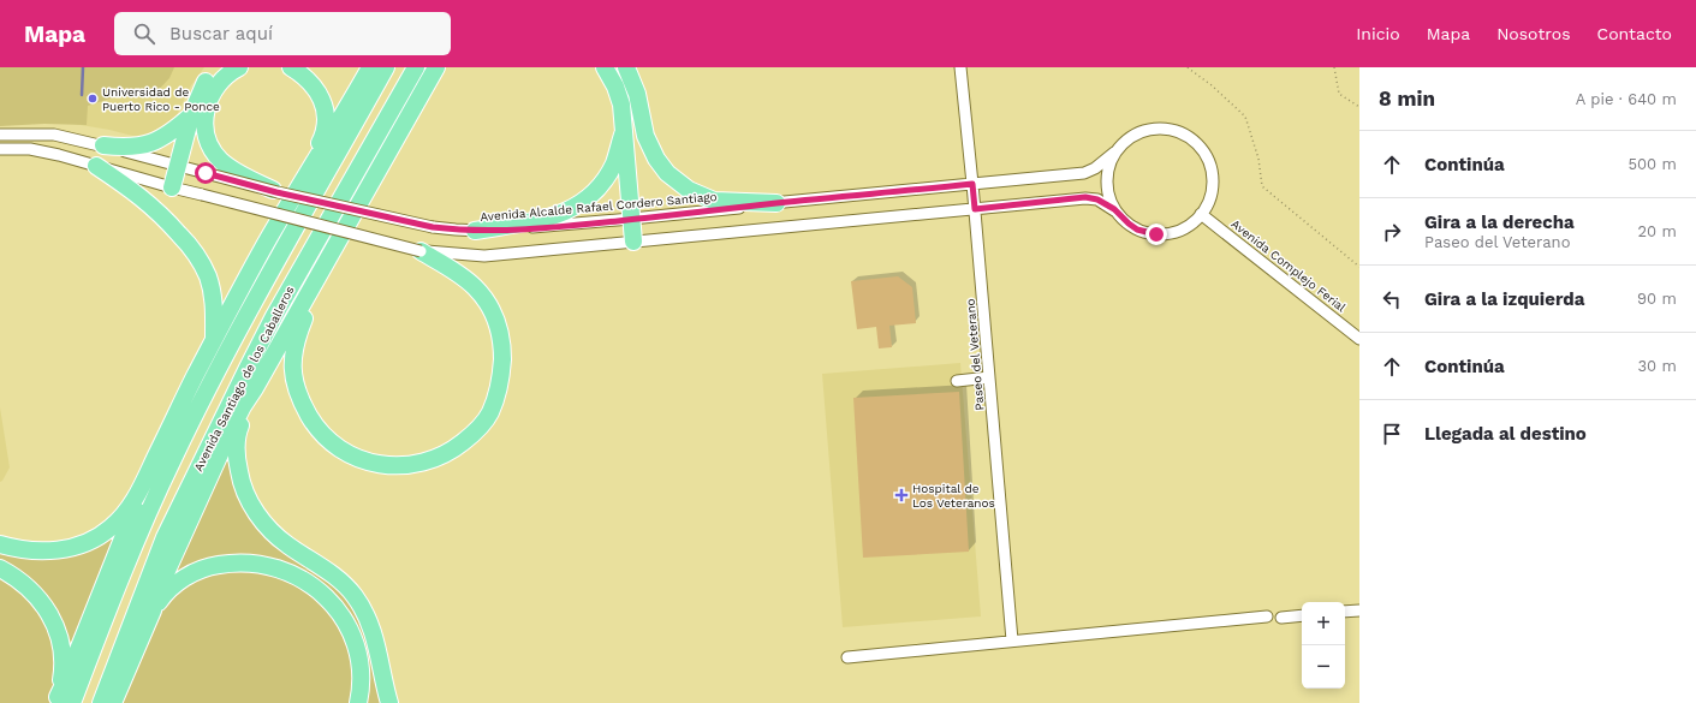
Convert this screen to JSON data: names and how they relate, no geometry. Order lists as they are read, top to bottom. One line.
{"streets":{"highway":["Avenida Santiago de los Caballeros"],"street":["Avenida Alcalde Rafael Cordero Santiago","Avenida Complejo Ferial","Paseo del Veterano"]},"crossings":[["Avenida Alcalde Rafael Cordero Santiago","Avenida Complejo Ferial"],["Avenida Alcalde Rafael Cordero Santiago","Paseo del Veterano"]],"places":{"other":["Universidad de Puerto Rico - Ponce"],"health":["Hospital de Los Veteranos"]},"page":{"header":"Mapa","search":"Buscar aquí","nav":["Inicio","Mapa","Nosotros","Contacto"],"heading":["8 min","A pie · 640 m"],"list":[["Continúa","500 m"],["Gira a la derecha","Paseo del Veterano","20 m"],["Gira a la izquierda","90 m"],["Continúa","30 m"],"Llegada al destino"],"map_buttons":["+","−"]}}
